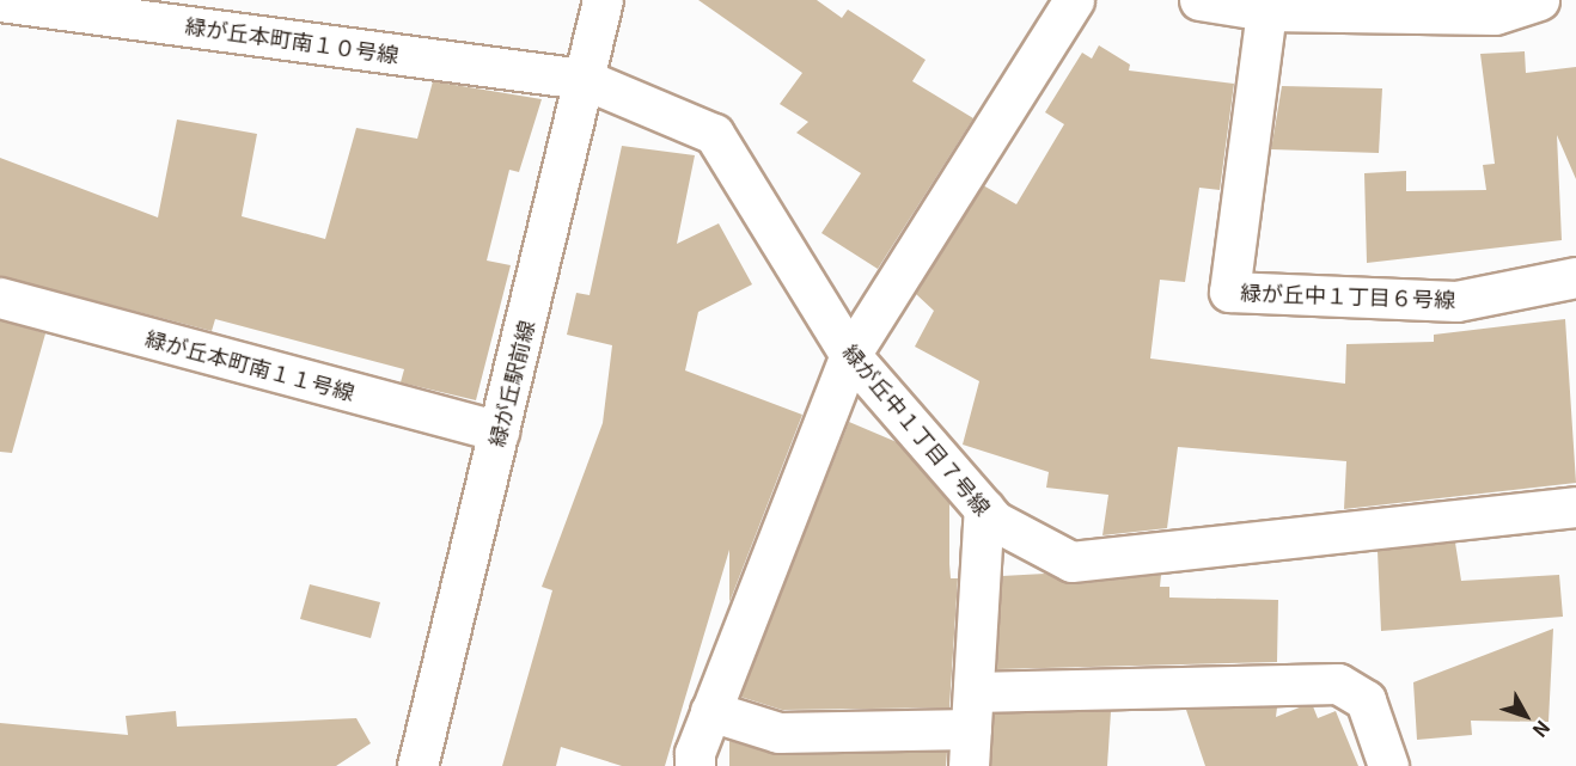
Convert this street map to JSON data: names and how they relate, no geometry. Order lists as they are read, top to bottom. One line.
{"streets":{"street":["緑が丘本町南１０号線","緑が丘中１丁目６号線","緑が丘本町南１１号線","緑が丘駅前線","緑が丘中１丁目７号線"]},"crossings":[["緑が丘本町南１０号線","緑が丘駅前線"],["緑が丘本町南１０号線","緑が丘中１丁目７号線"],["緑が丘本町南１１号線","緑が丘駅前線"],["緑が丘駅前線","緑が丘中１丁目７号線"]],"north":"bottom right"}
